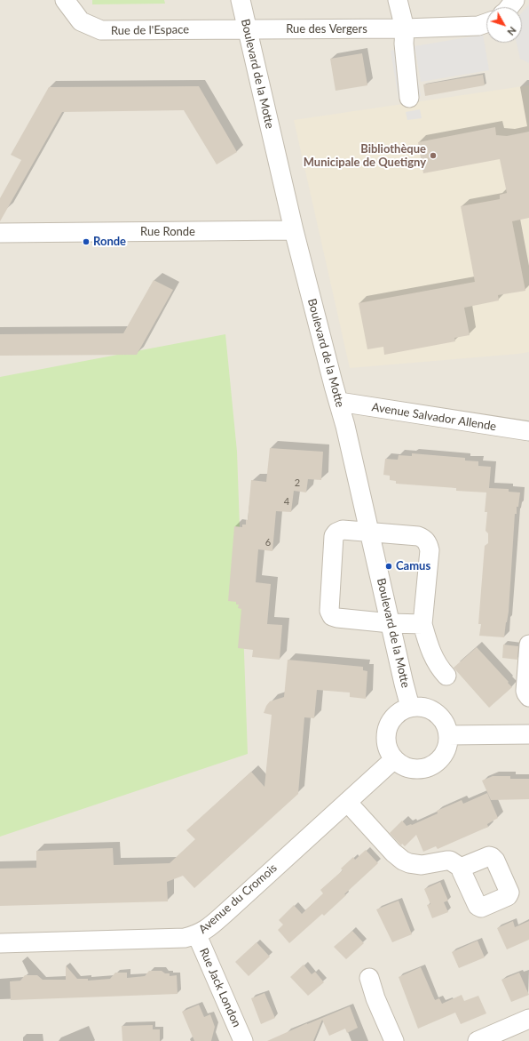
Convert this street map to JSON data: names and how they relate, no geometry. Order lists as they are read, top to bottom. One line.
{"streets":{"street":["Rue des Vergers","Rue de l'Espace","Boulevard de la Motte","Rue Ronde","Avenue Salvador Allende","Avenue du Cromois","Rue Jack London"]},"crossings":[["Rue des Vergers","Rue de l'Espace"],["Rue des Vergers","Boulevard de la Motte"],["Rue de l'Espace","Boulevard de la Motte"],["Boulevard de la Motte","Rue Ronde"],["Boulevard de la Motte","Avenue Salvador Allende"],["Boulevard de la Motte","Avenue du Cromois"],["Avenue du Cromois","Rue Jack London"]],"places":["Bibliothèque Municipale de Quetigny","Ronde","Camus"],"house_numbers":["2","4","6"],"north":"bottom right"}
